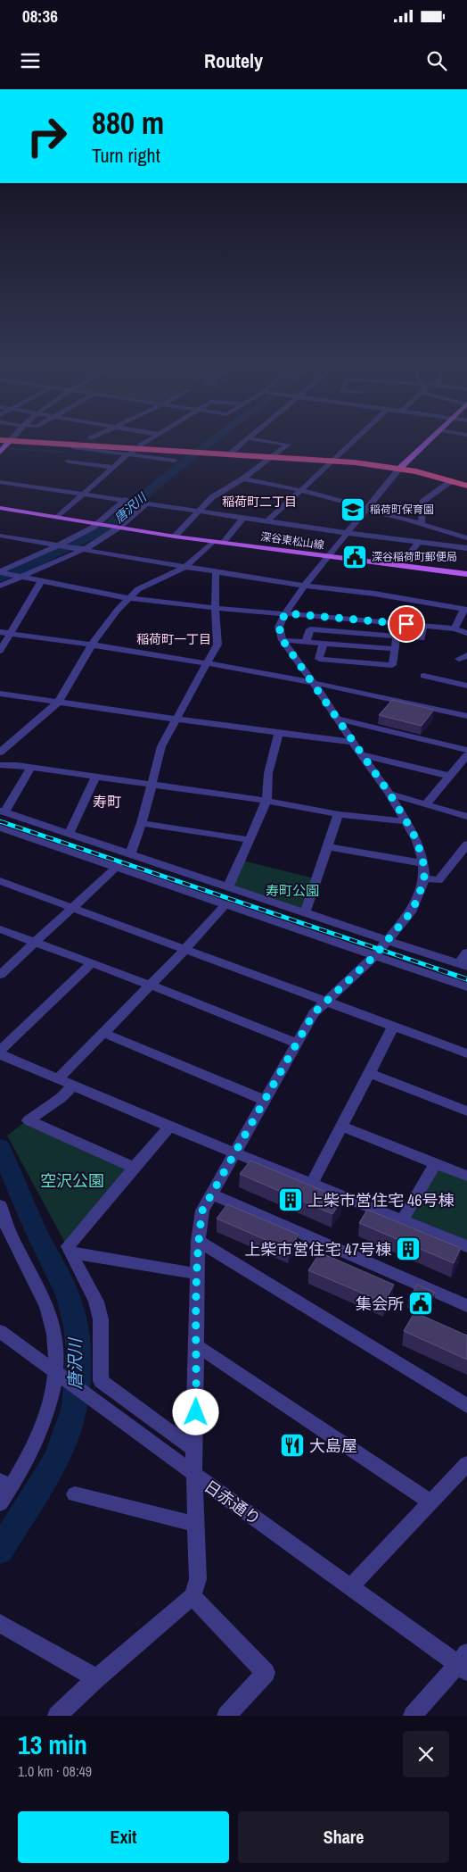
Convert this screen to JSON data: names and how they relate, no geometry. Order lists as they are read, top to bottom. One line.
{"streets":{"main road":["深谷東松山線"],"street":["日赤通り"]},"districts":["稲荷町二丁目","稲荷町一丁目","寿町"],"water":["唐沢川"],"parks":["寿町公園","空沢公園"],"places":{"school or university":["稲荷町保育園"],"public building":["深谷稲荷町郵便局","集会所"],"building":["上柴市営住宅 46号棟","上柴市営住宅 47号棟"],"restaurant":["大島屋"]},"page":{"status":"08:36","header":"Routely","turn":["880 m","Turn right"],"heading":["13 min","1.0 km · 08:49"],"buttons":["Exit","Share"]}}
